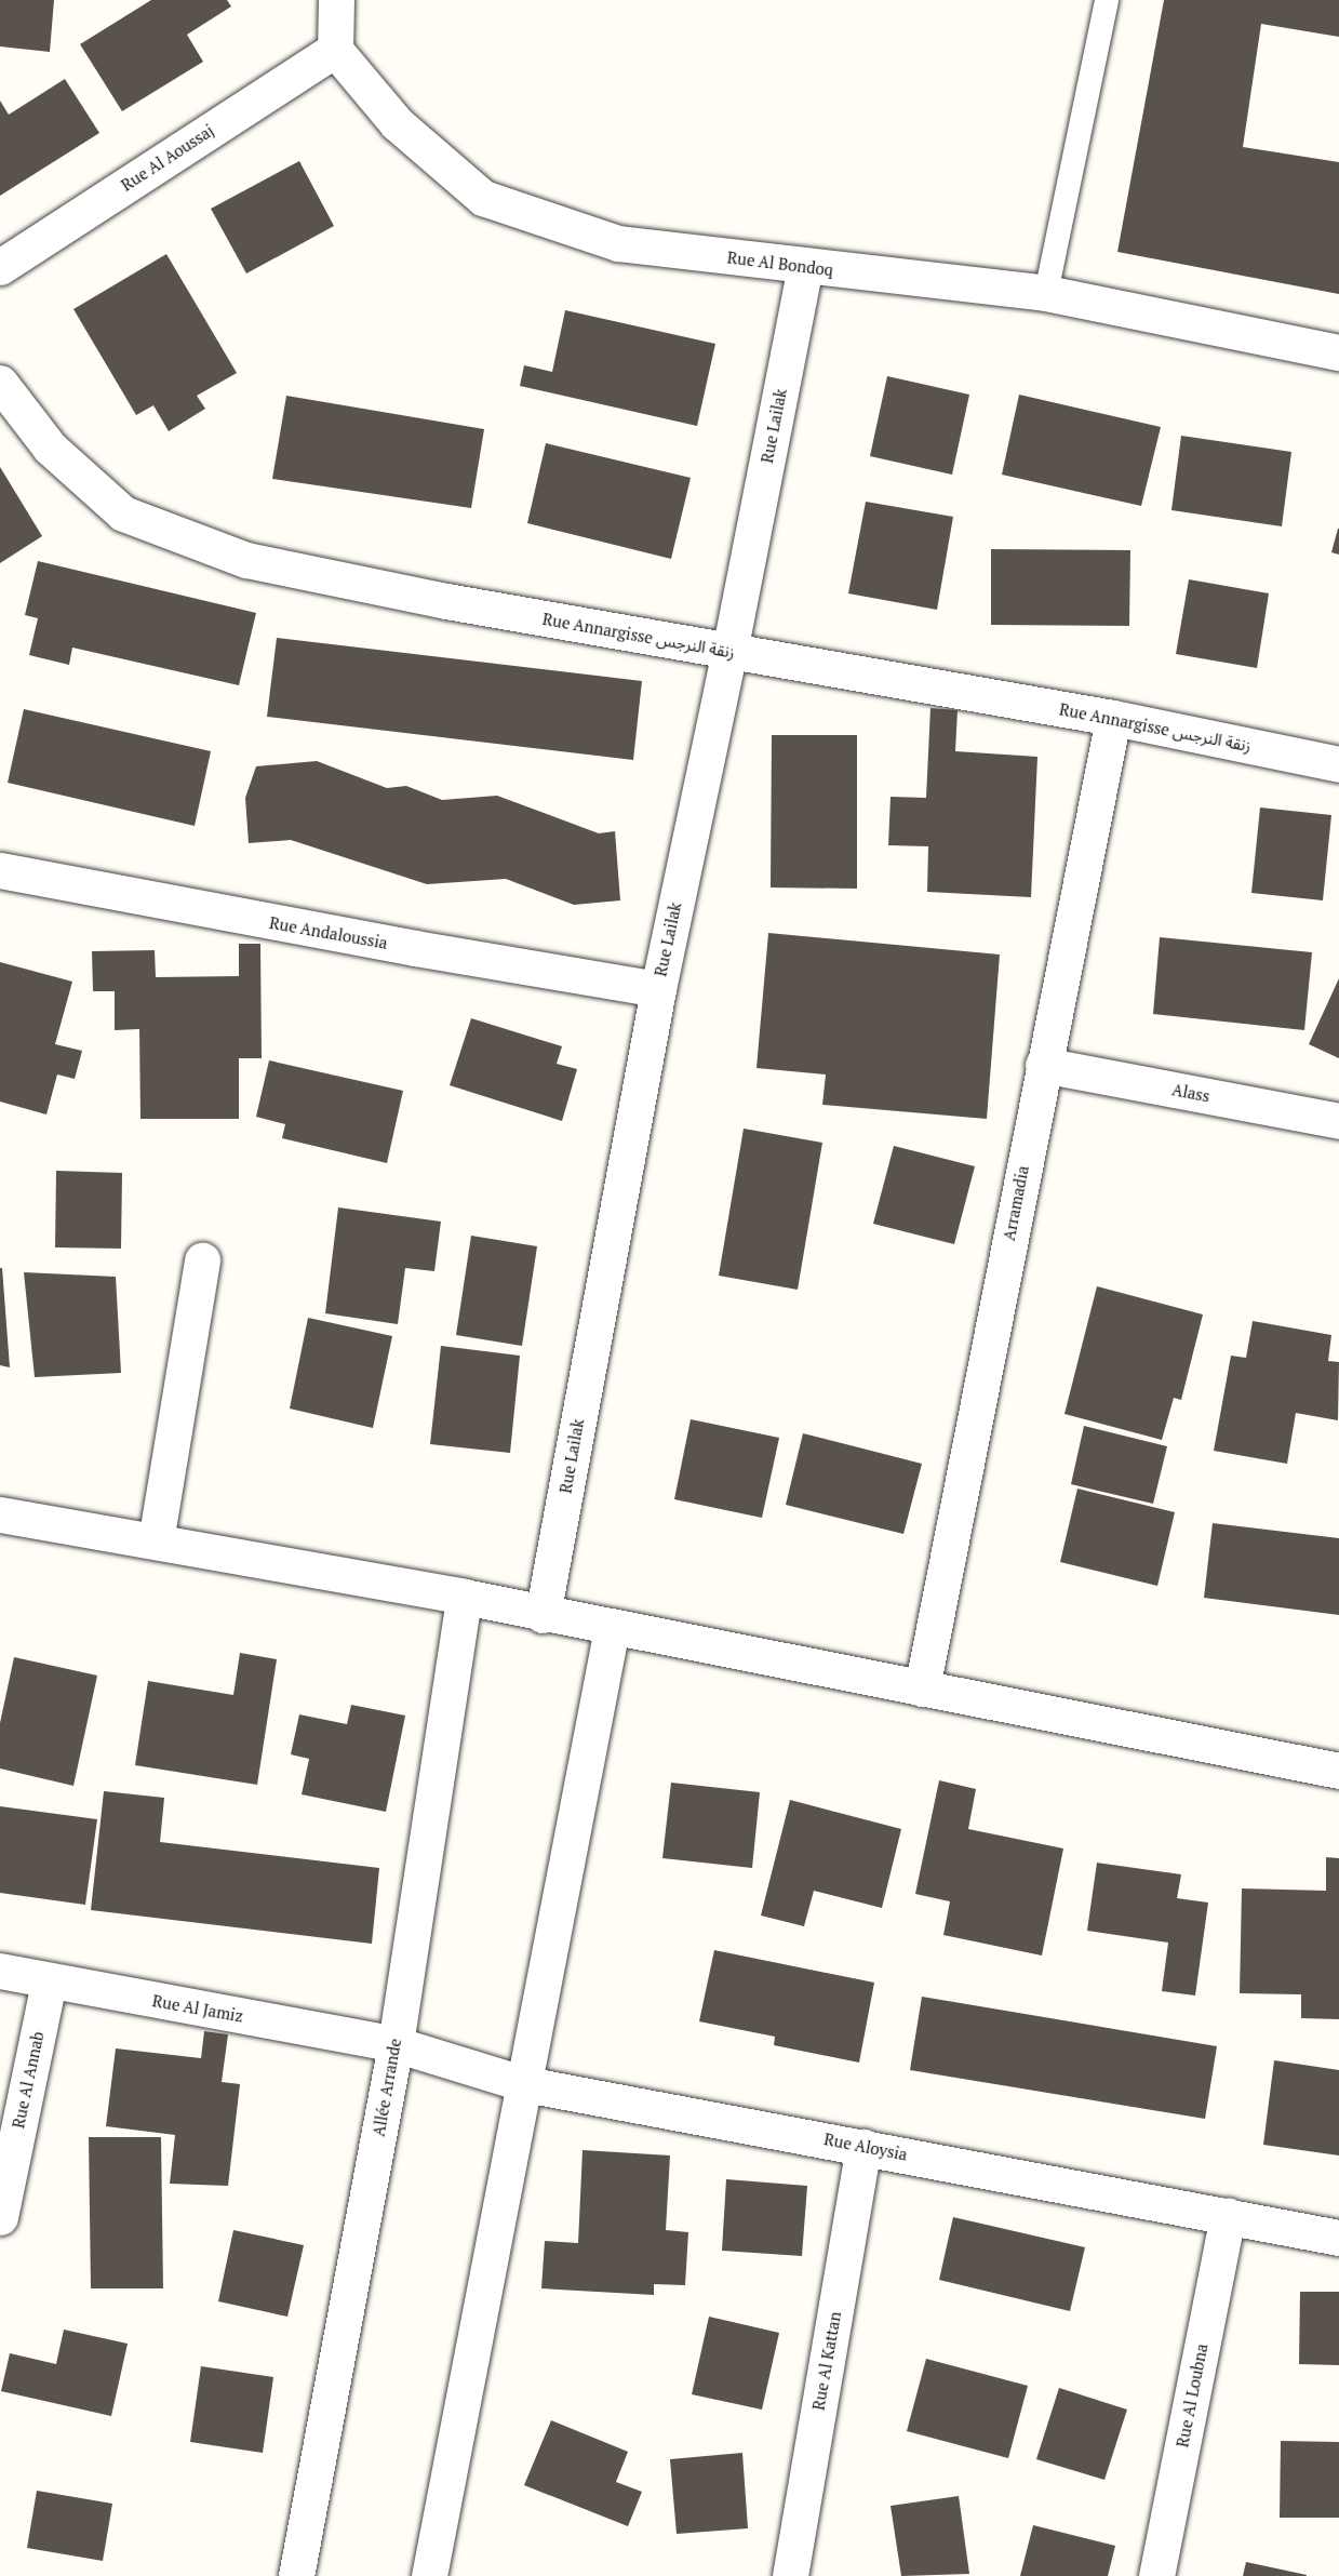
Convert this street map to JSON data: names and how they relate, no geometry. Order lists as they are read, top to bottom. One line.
{"streets":{"street":["Rue Al Aoussaj","Rue Al Bondoq","Rue Lailak","Rue Annargisse زنقة النرجس","Rue Andaloussia","Alass","Arramadia","Rue Al Jamiz","Rue Al Annab","Allée Arrande","Rue Aloysia","Rue Al Kattan","Rue Al Loubna"]},"crossings":[["Rue Al Aoussaj","Rue Al Bondoq"],["Rue Al Bondoq","Rue Lailak"],["Rue Lailak","Rue Annargisse زنقة النرجس"],["Rue Lailak","Rue Andaloussia"],["Rue Annargisse زنقة النرجس","Arramadia"],["Alass","Arramadia"],["Rue Al Jamiz","Rue Al Annab"],["Rue Al Jamiz","Allée Arrande"],["Rue Al Jamiz","Rue Aloysia"],["Allée Arrande","Rue Aloysia"],["Rue Aloysia","Rue Al Kattan"],["Rue Aloysia","Rue Al Loubna"]]}
